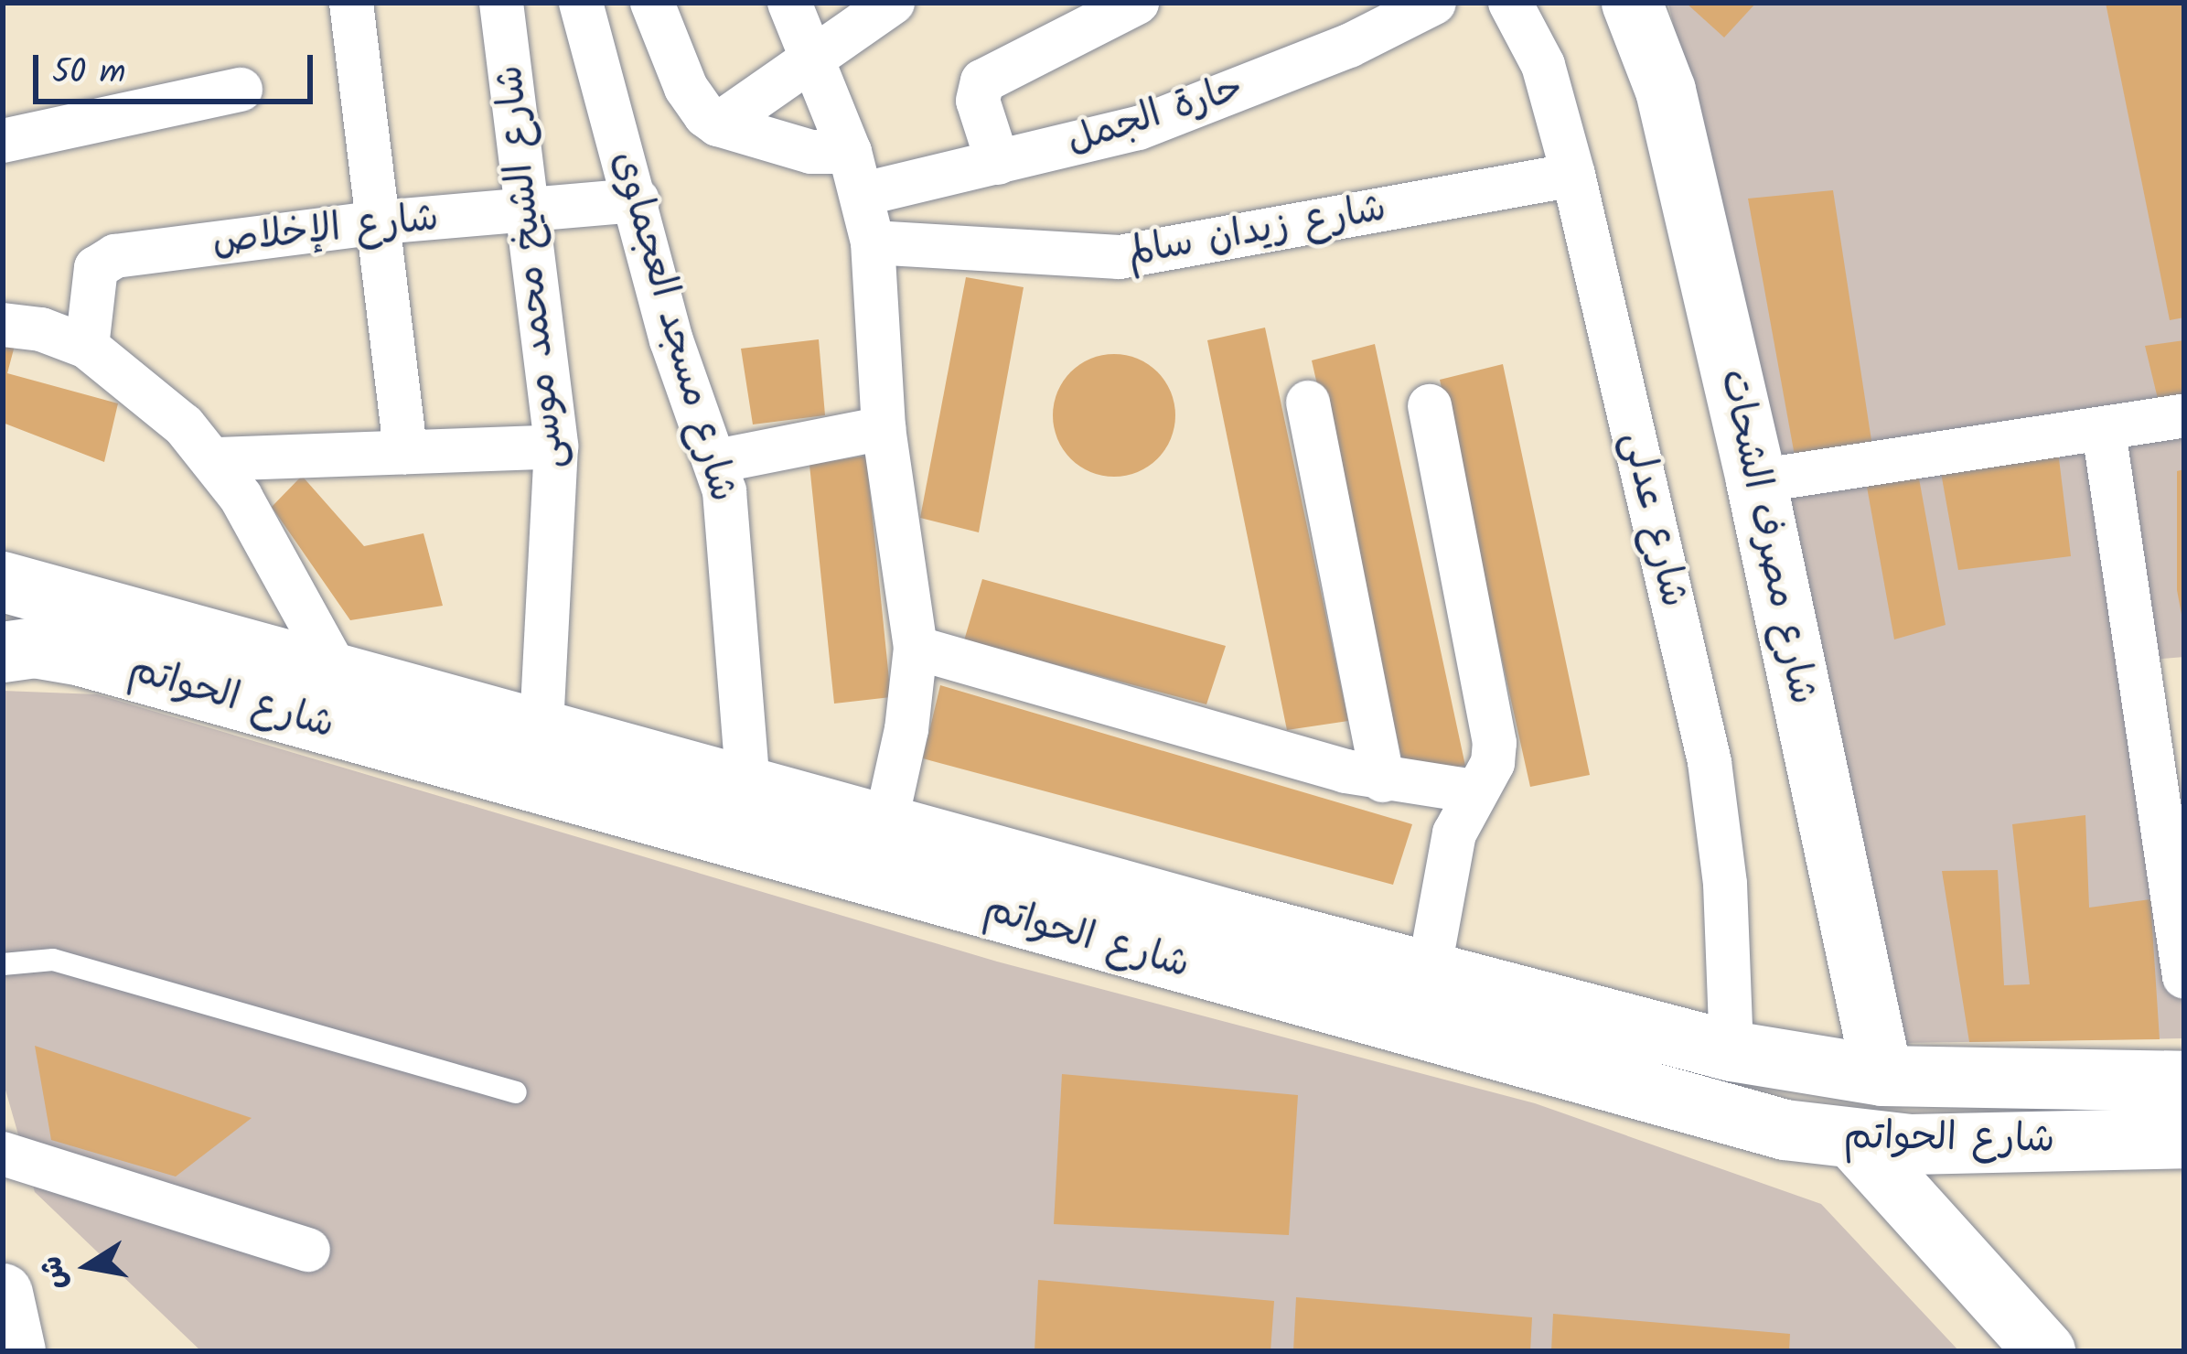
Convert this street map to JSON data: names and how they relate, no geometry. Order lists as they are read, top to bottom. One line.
{"streets":{"main road":["شارع مصرف الشحات","شارع الحواتم"],"street":["حارة الجمل","شارع الإخلاص","شارع زيدان سالم","شارع الشيخ محمد موسى","شارع مسجد العجماوى","شارع عدلى"]},"crossings":[["شارع الإخلاص","شارع الشيخ محمد موسى"],["شارع الإخلاص","شارع مسجد العجماوى"],["شارع زيدان سالم","شارع عدلى"],["شارع الشيخ محمد موسى","شارع الحواتم"],["شارع مسجد العجماوى","شارع الحواتم"],["شارع عدلى","شارع الحواتم"],["شارع مصرف الشحات","شارع الحواتم"]],"scale_bar":"50 m","north":"left"}
